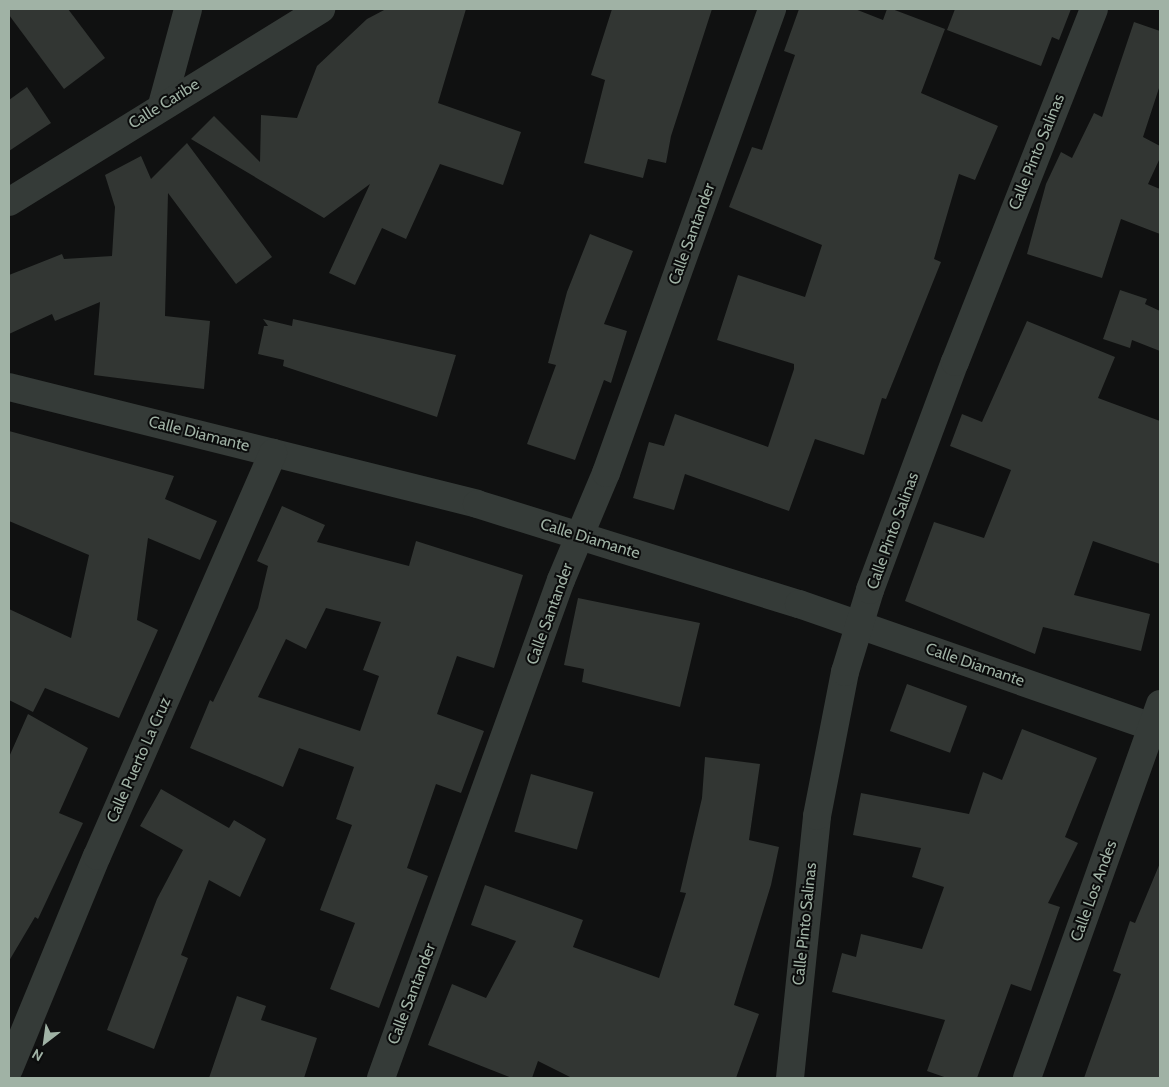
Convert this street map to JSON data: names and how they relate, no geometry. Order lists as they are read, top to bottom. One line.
{"streets":{"street":["Calle Caribe","Calle Pinto Salinas","Calle Santander","Calle Diamante","Calle Puerto La Cruz","Calle Los Andes"]},"crossings":[["Calle Pinto Salinas","Calle Diamante"],["Calle Santander","Calle Diamante"],["Calle Diamante","Calle Puerto La Cruz"],["Calle Diamante","Calle Los Andes"]],"north":"bottom left"}
